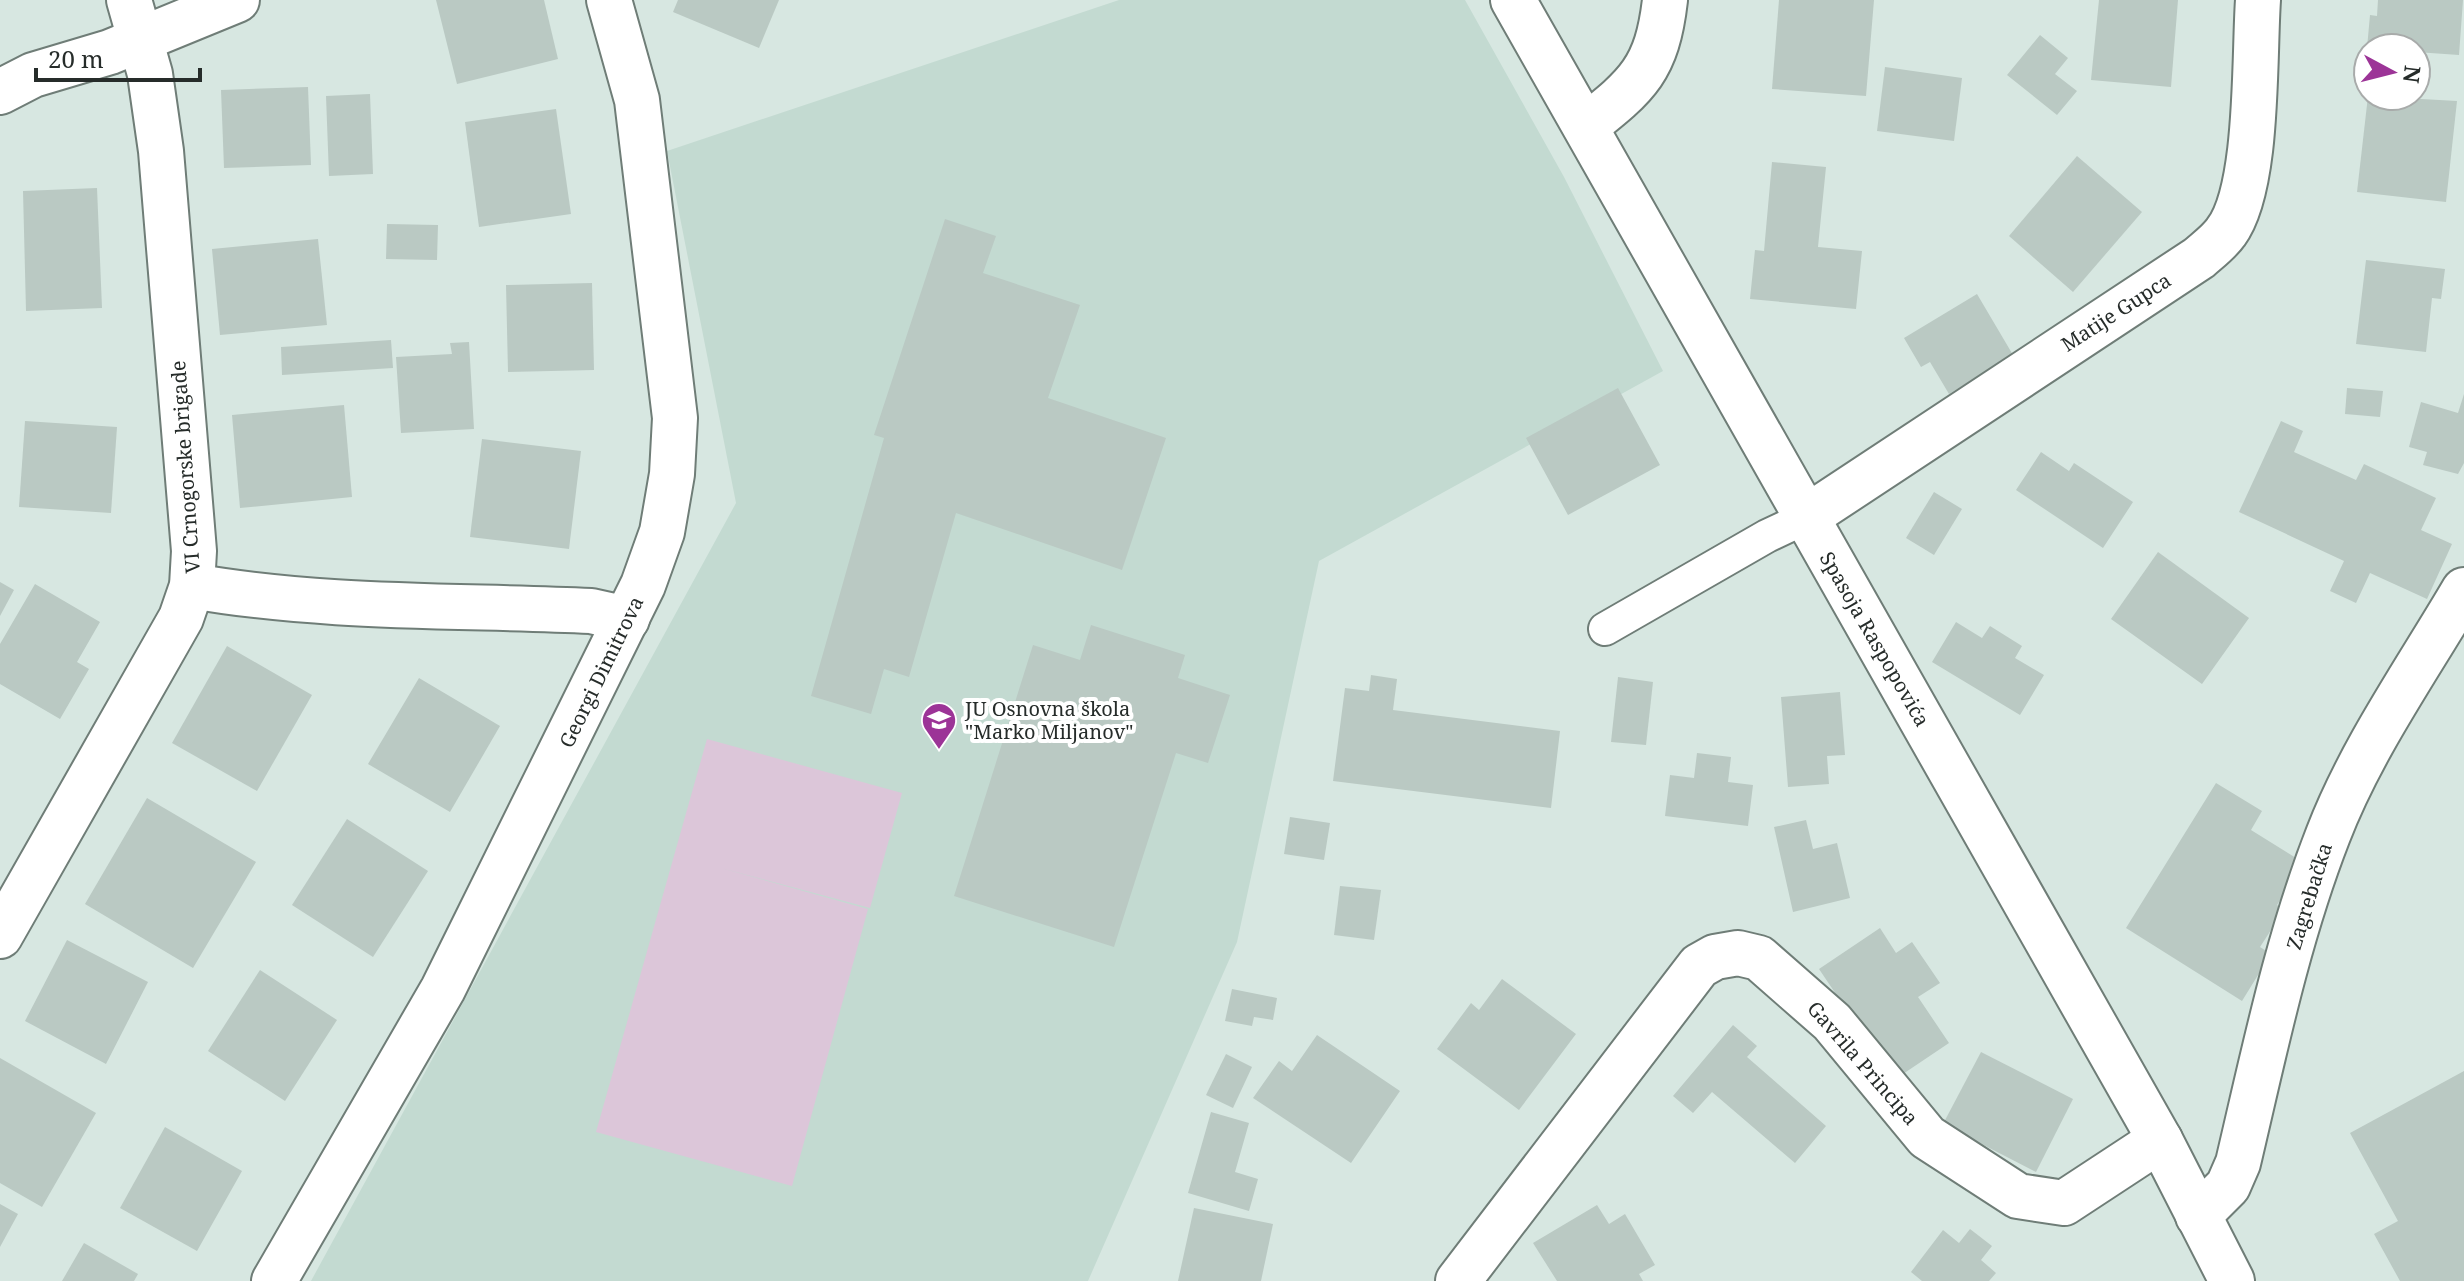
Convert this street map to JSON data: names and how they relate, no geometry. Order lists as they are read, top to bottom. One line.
{"streets":{"street":["Matije Gupca","VI Crnogorske brigade","Spasoja Raspopovića","Georgi Dimitrova","Zagrebačka","Gavrila Principa"]},"crossings":[["Matije Gupca","Spasoja Raspopovića"],["Spasoja Raspopovića","Zagrebačka"],["Spasoja Raspopovića","Gavrila Principa"]],"places":{"school or university":["JU Osnovna škola \"Marko Miljanov\""]},"scale_bar":"20 m","north":"right"}
